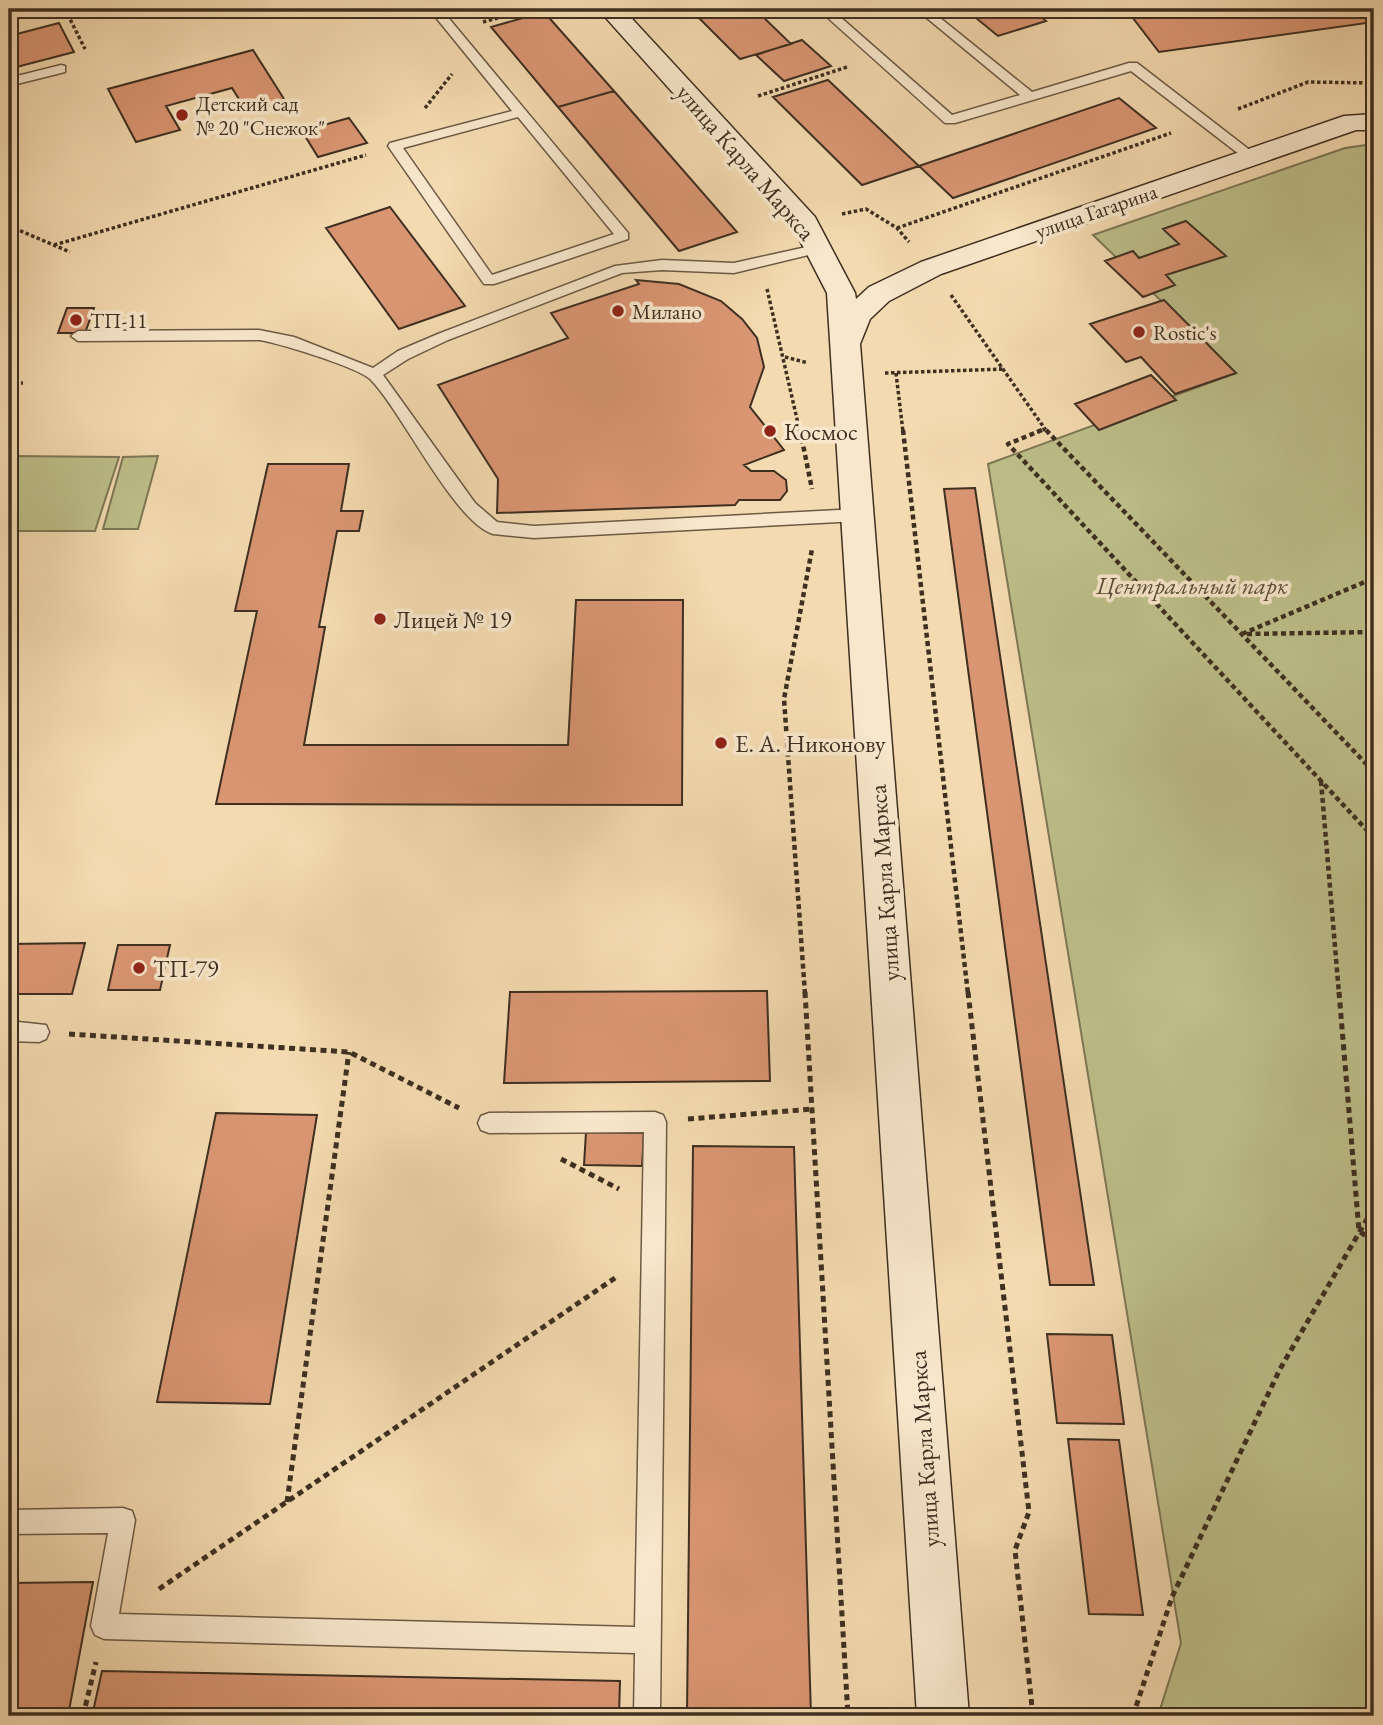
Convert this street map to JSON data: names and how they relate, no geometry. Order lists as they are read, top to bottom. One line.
{"streets":{"main road":["улица Карла Маркса","улица Гагарина"]},"crossings":[["улица Карла Маркса","улица Гагарина"]],"parks":["Центральный парк"],"places":["Детский сад № 20 \"Снежок\"","Милано","ТП-11","Rostic's","Космос","Лицей № 19","Е. А. Никонову","ТП-79"]}
